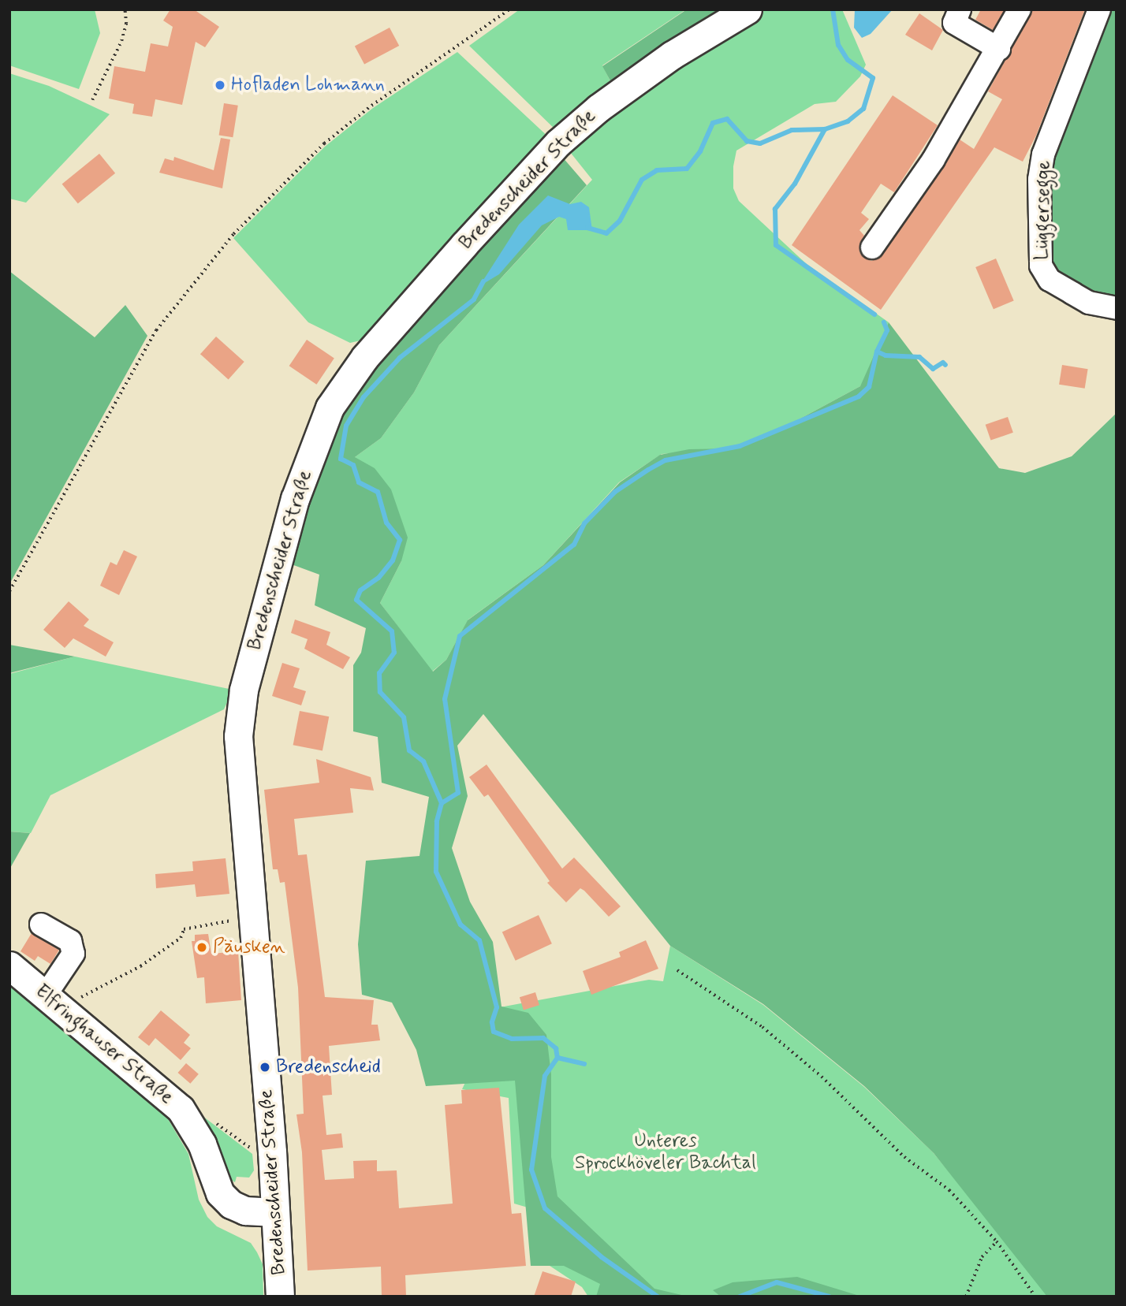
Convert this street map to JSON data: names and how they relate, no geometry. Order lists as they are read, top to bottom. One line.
{"streets":{"main road":["Bredenscheider Straße","Elfringhauser Straße"],"street":["Lüggersegge"]},"crossings":[["Bredenscheider Straße","Elfringhauser Straße"]],"parks":["Unteres Sprockhöveler Bachtal"],"places":["Hofladen Lohmann","Päusken","Bredenscheid"]}
